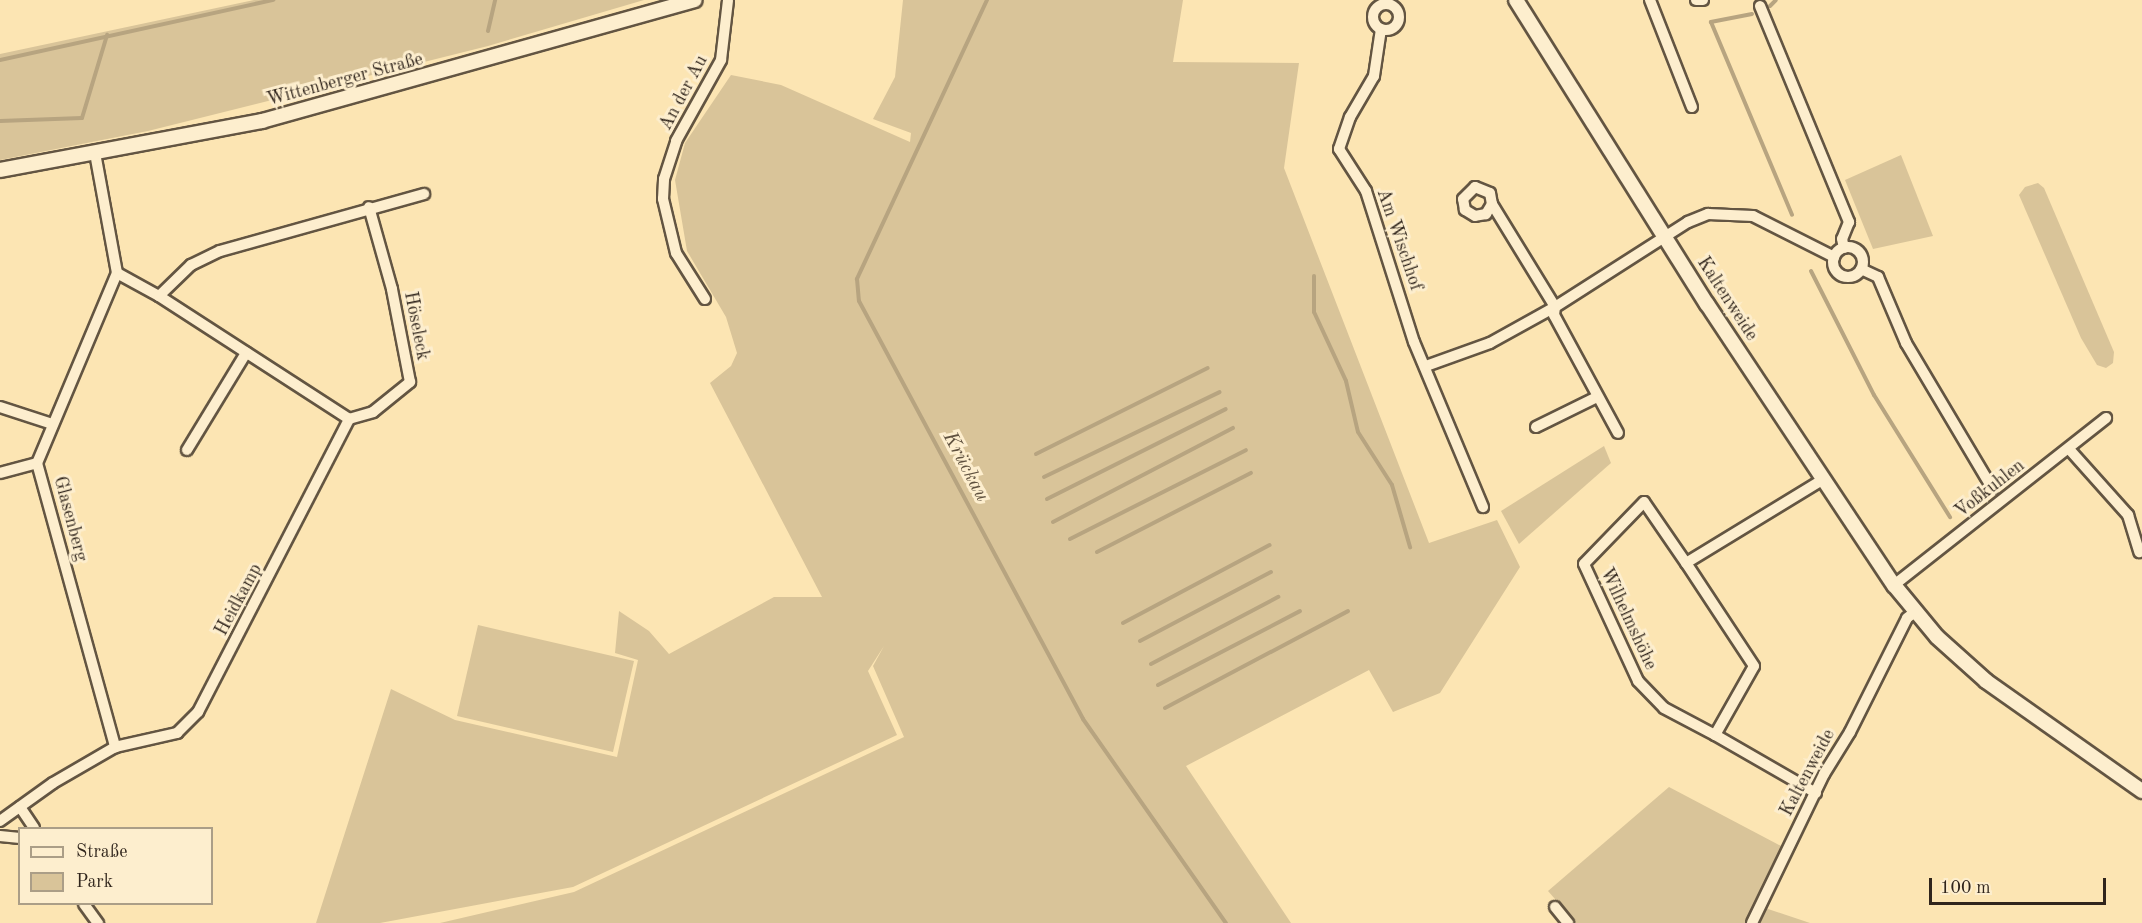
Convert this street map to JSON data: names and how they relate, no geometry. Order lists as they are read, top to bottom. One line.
{"streets":{"main road":["Wittenberger Straße","Kaltenweide"],"street":["An der Au","Am Wischhof","Höseleck","Voßkuhlen","Glasenberg","Heidkamp","Wilhelmshöhe"]},"crossings":[["Kaltenweide","Voßkuhlen"],["Kaltenweide","Wilhelmshöhe"],["Höseleck","Heidkamp"],["Glasenberg","Heidkamp"]],"water":["Krückau"],"legend":["Straße","Park"],"scale_bar":"100 m"}
